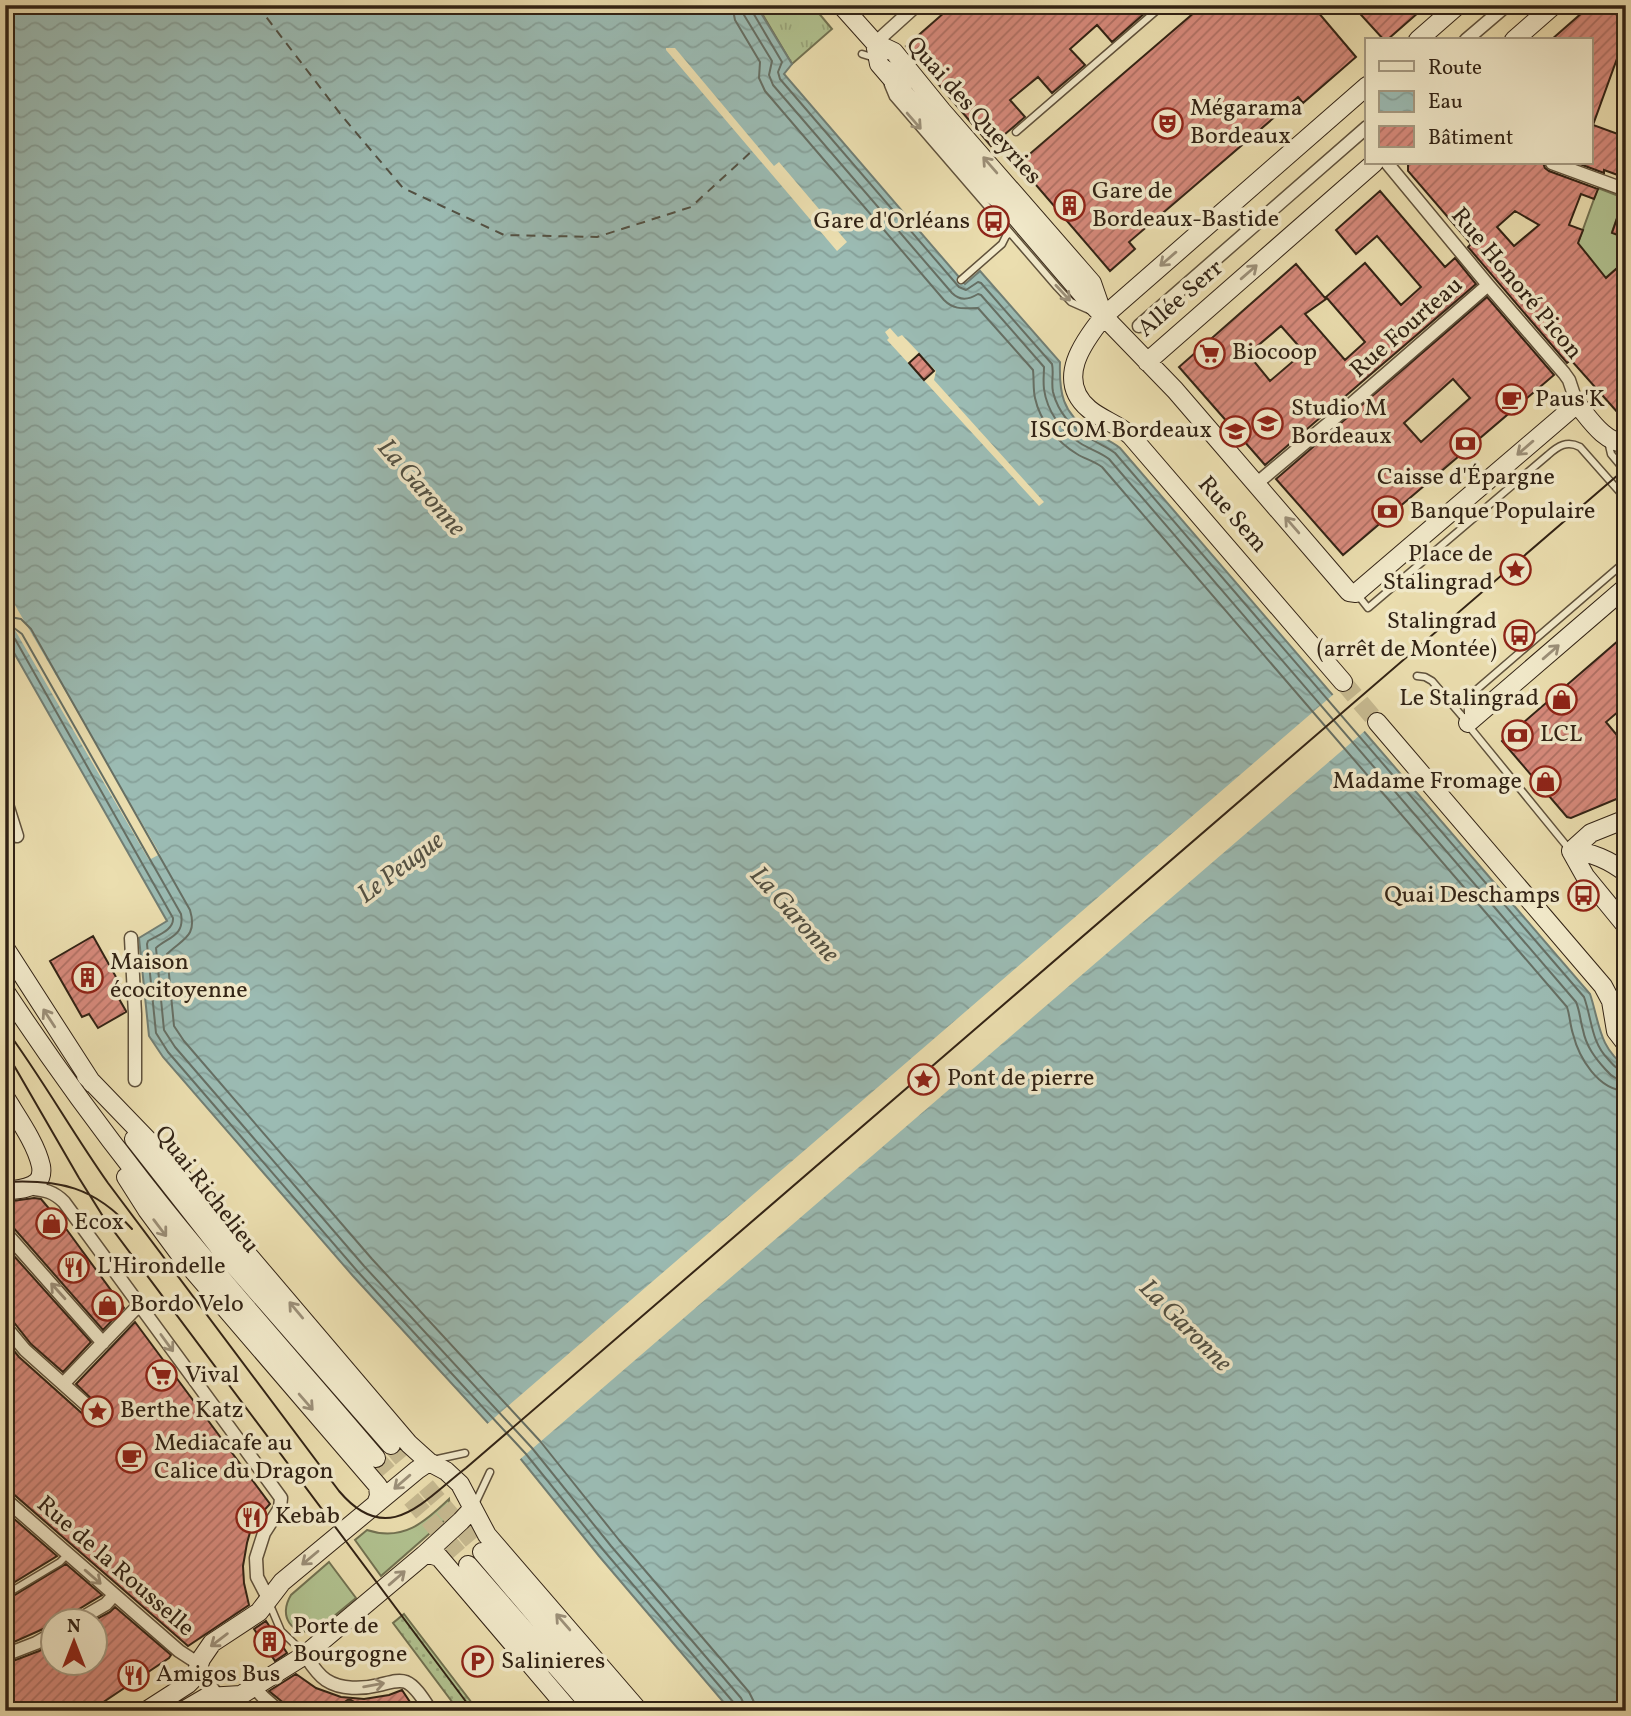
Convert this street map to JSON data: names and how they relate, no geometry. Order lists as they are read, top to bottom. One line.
{"streets":{"main road":["Quai des Queyries","Allée Serr","Rue Sem","Quai Richelieu"],"street":["Rue Honoré Picon","Rue Fourteau","Rue de la Rousselle"]},"crossings":[["Quai des Queyries","Allée Serr"],["Quai des Queyries","Rue Fourteau"],["Quai des Queyries","Rue Sem"],["Rue Honoré Picon","Rue Fourteau"],["Allée Serr","Rue Sem"]],"water":["La Garonne","Le Peugue"],"places":{"theatre":["Mégarama Bordeaux"],"building":["Gare de Bordeaux-Bastide","Maison écocitoyenne","Porte de Bourgogne"],"bus stop":["Gare d'Orléans","Stalingrad (arrêt de Montée)","Quai Deschamps"],"supermarket":["Biocoop","Vival"],"cafe":["Paus'K","Mediacafe au Calice du Dragon"],"school or university":["Studio M Bordeaux","ISCOM Bordeaux"],"bank":["Caisse d'Épargne","Banque Populaire","LCL"],"place":["Place de Stalingrad","Pont de pierre","Berthe Katz"],"shop":["Le Stalingrad","Madame Fromage","Ecox","Bordo Velo"],"restaurant":["L'Hirondelle","Kebab","Amigos Bus"],"parking":["Salinieres"]},"legend":["Route","Eau","Bâtiment"],"north":"top"}
